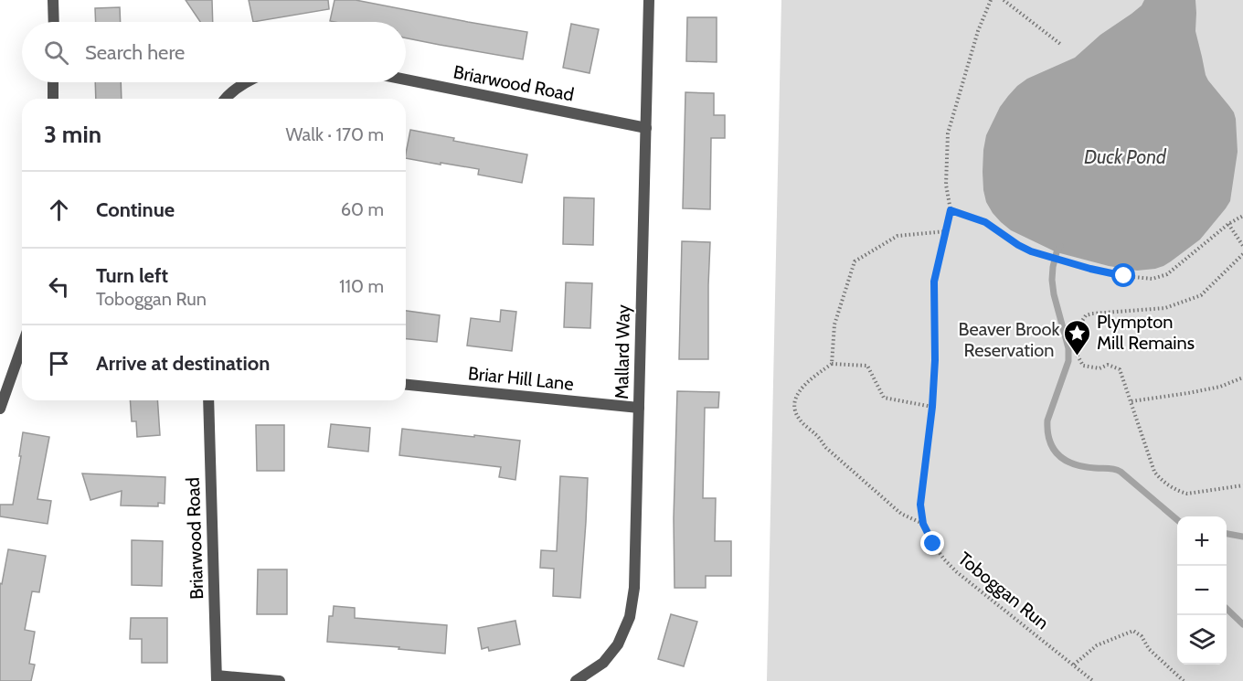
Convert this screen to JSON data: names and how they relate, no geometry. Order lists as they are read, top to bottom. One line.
{"streets":{"street":["Briarwood Road","Mallard Way","Briar Hill Lane"],"path":["Toboggan Run"]},"crossings":[["Briarwood Road","Mallard Way"],["Mallard Way","Briar Hill Lane"]],"water":["Duck Pond"],"parks":["Beaver Brook Reservation"],"places":{"place":["Plympton Mill Remains"]},"page":{"search":"Search here","heading":["3 min","Walk · 170 m"],"list":[["Continue","60 m"],["Turn left","Toboggan Run","110 m"],"Arrive at destination"],"map_buttons":["+","−"]}}
